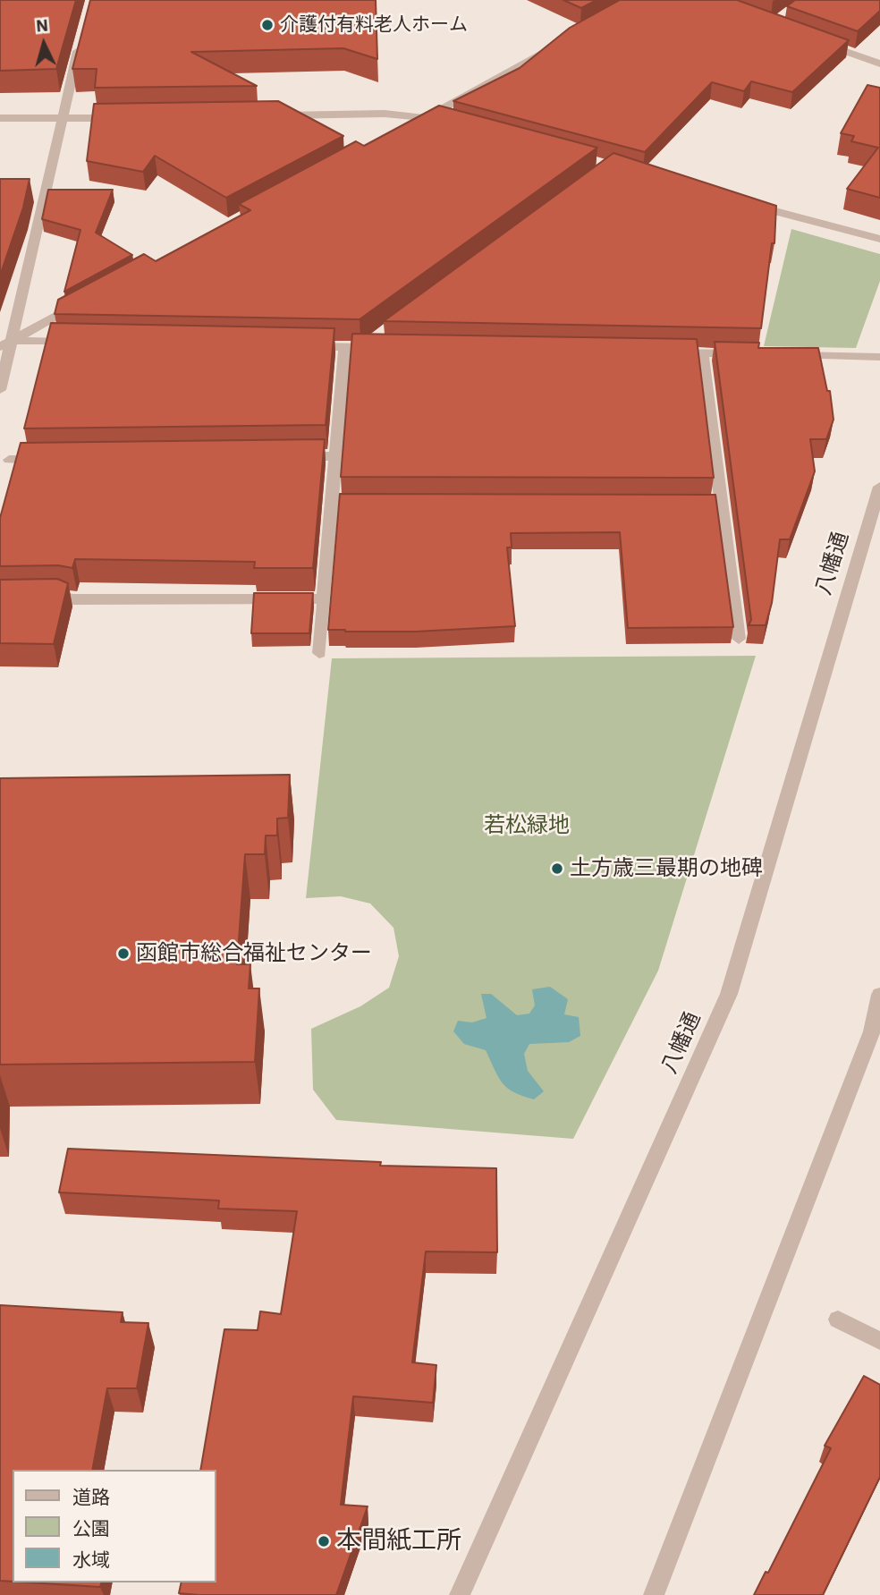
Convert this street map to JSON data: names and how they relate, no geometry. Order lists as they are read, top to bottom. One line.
{"streets":{"street":["八幡通"]},"parks":["若松緑地"],"places":["介護付有料老人ホーム","土方歳三最期の地碑","函館市総合福祉センター","本間紙工所"],"legend":["道路","公園","水域"],"north":"top"}
